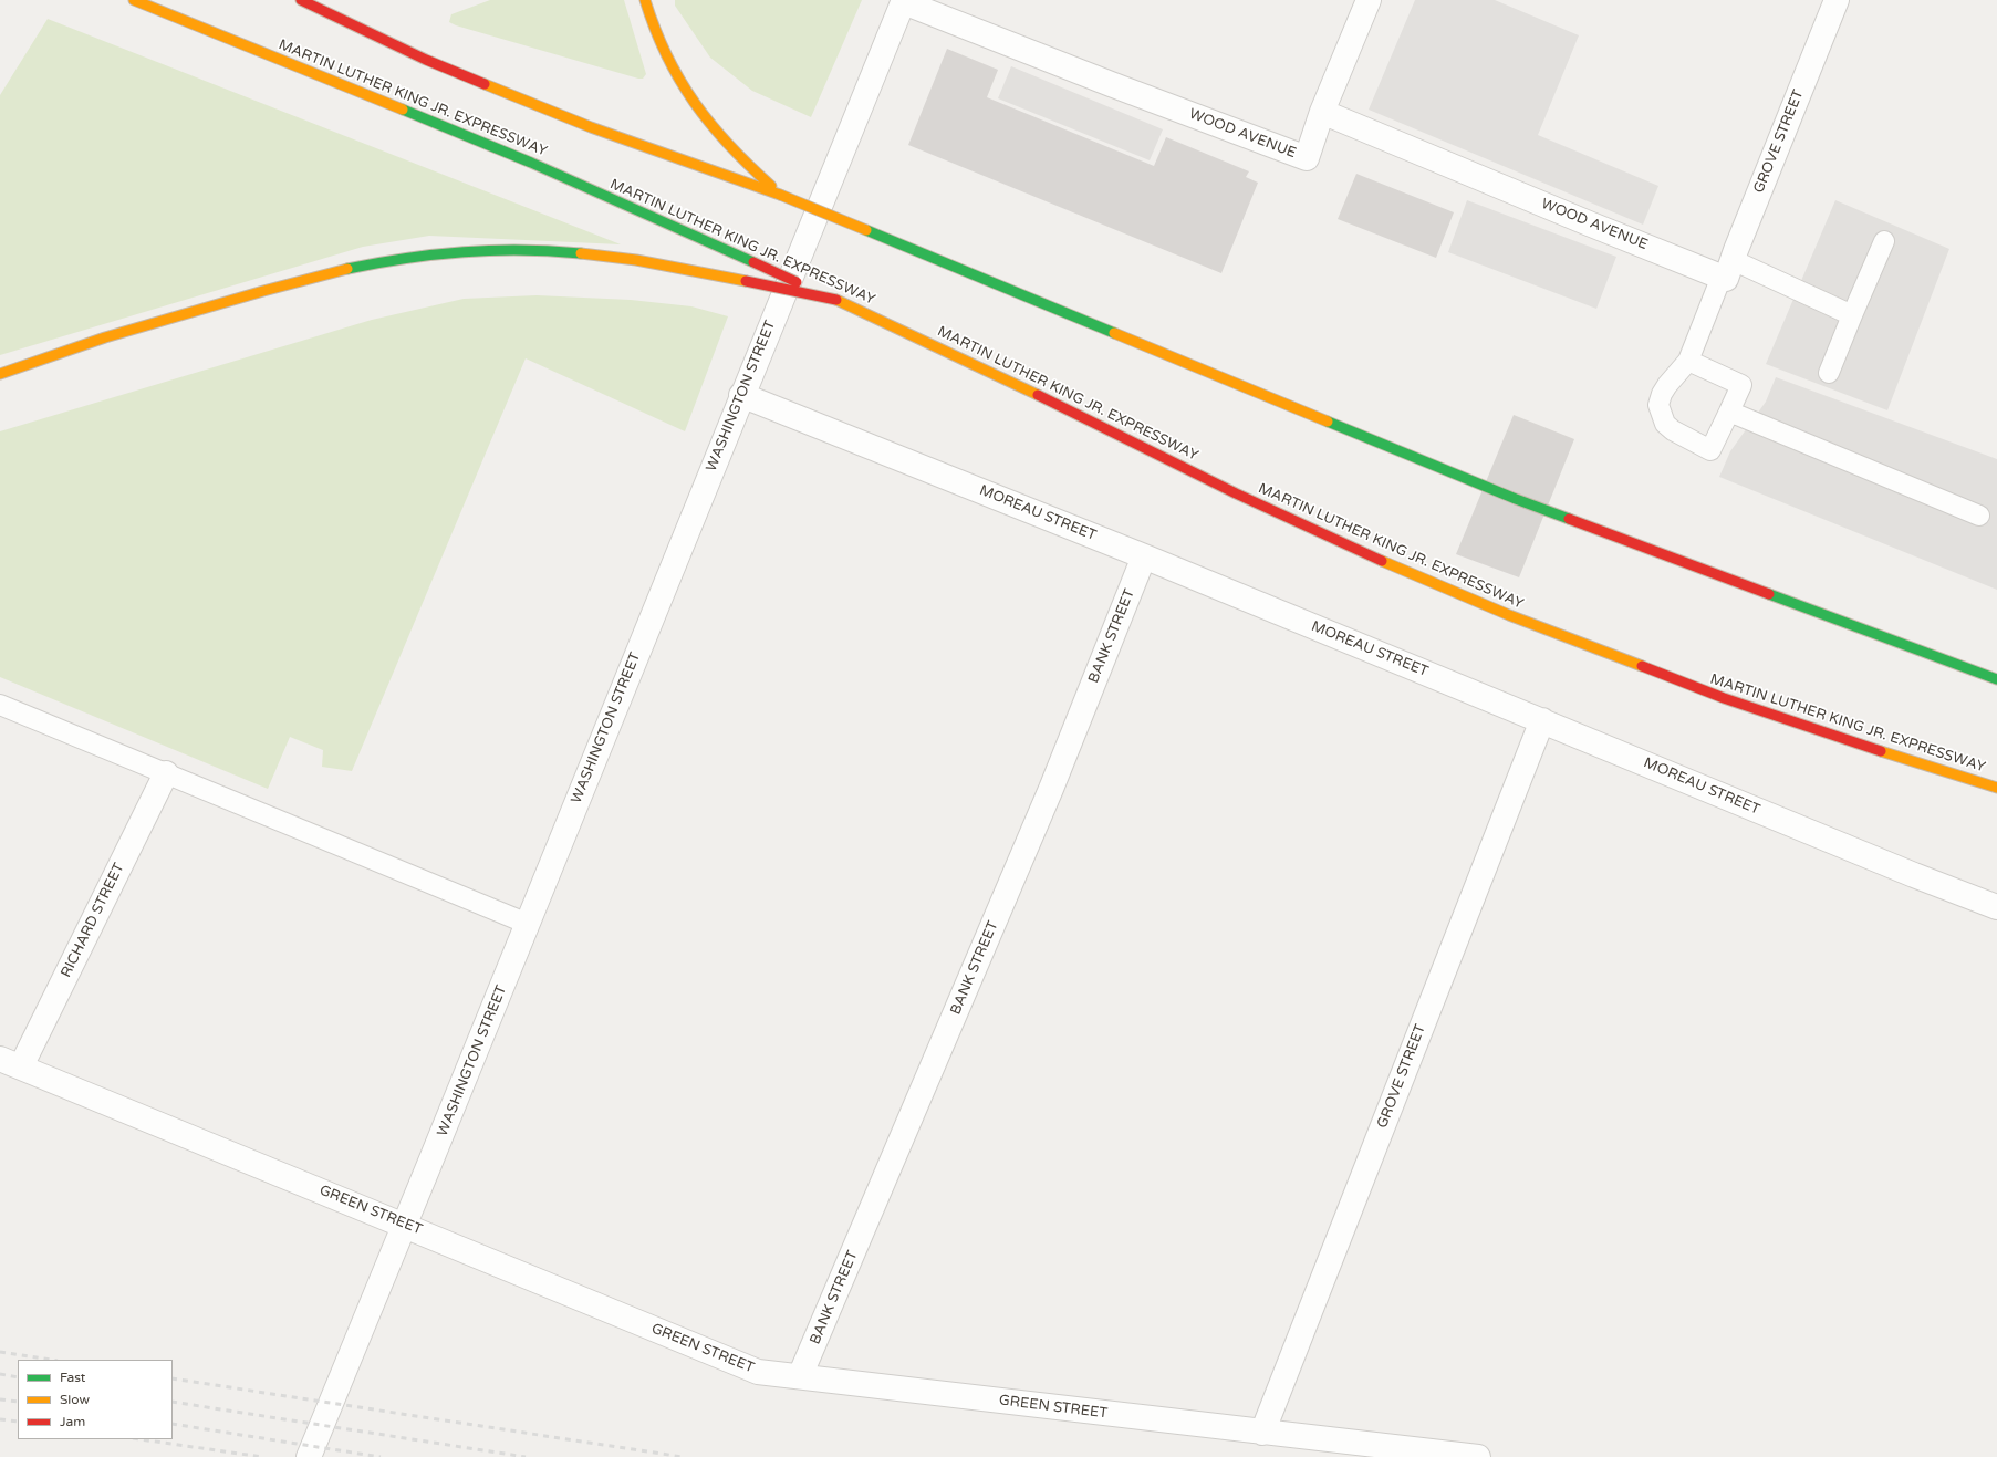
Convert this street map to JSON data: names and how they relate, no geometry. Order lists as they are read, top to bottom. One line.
{"streets":{"highway":["MARTIN LUTHER KING JR. EXPRESSWAY"],"street":["WOOD AVENUE","GROVE STREET","WASHINGTON STREET","MOREAU STREET","BANK STREET","RICHARD STREET","GREEN STREET"]},"crossings":[["WOOD AVENUE","GROVE STREET"],["WOOD AVENUE","WASHINGTON STREET"],["GROVE STREET","MOREAU STREET"],["GROVE STREET","GREEN STREET"],["WASHINGTON STREET","MOREAU STREET"],["WASHINGTON STREET","GREEN STREET"],["MOREAU STREET","BANK STREET"],["BANK STREET","GREEN STREET"],["RICHARD STREET","GREEN STREET"]],"legend":["Fast","Slow","Jam"]}
